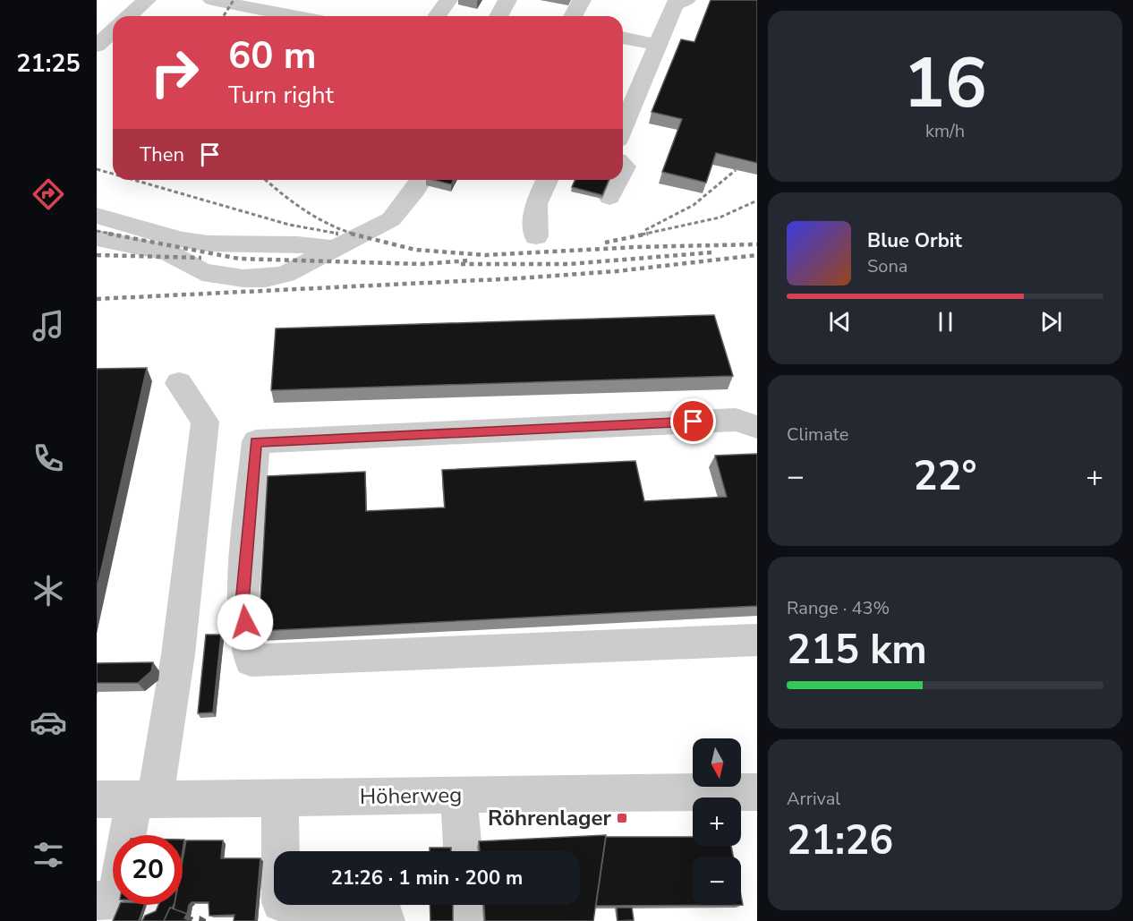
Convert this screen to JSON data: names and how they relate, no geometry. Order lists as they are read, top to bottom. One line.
{"streets":{"street":["Höherweg"]},"places":{"transit":["Röhrenlager"]},"north":"bottom","page":{"tabs":"21:25","tile":[["16","km/h"],"Climate",["Range · 43%","215 km"],["Arrival","21:26"]],"turn":["60 m","Turn right"],"then":"Then","song":["Blue Orbit","Sona"],"heat":["−","22°","+"],"map_buttons":["+","−"],"limit":"20","trip":"21:26 · 1 min · 200 m"}}
